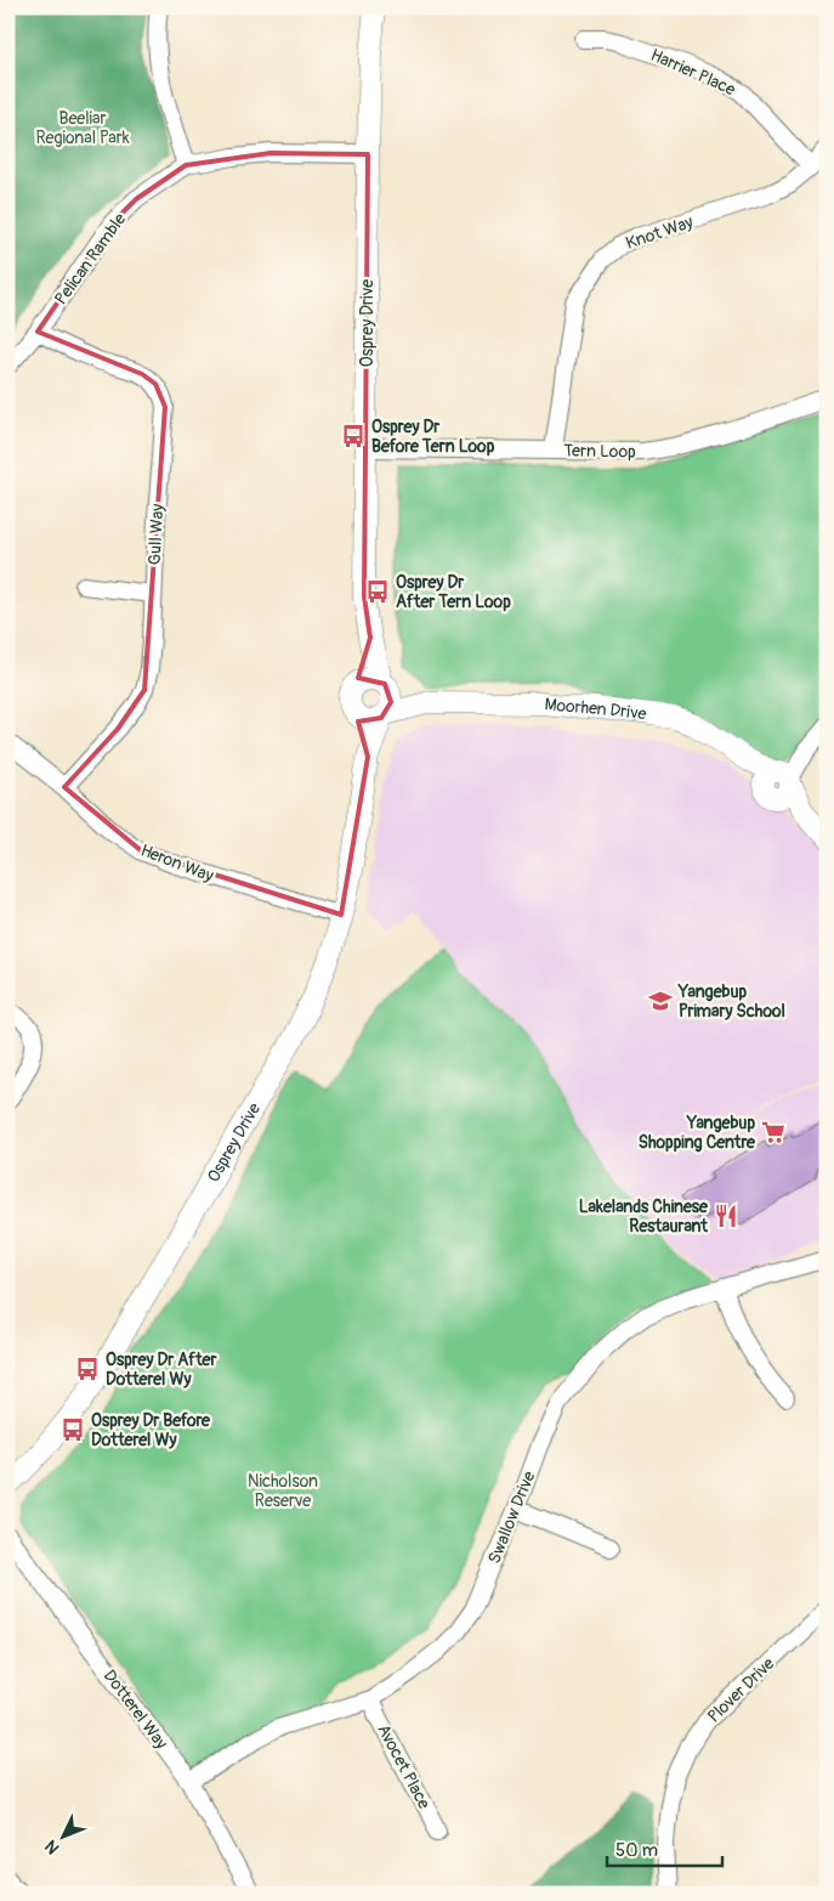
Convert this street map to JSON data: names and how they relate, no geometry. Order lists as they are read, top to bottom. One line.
{"streets":{"street":["Harrier Place","Knot Way","Pelican Ramble","Osprey Drive","Tern Loop","Gull Way","Moorhen Drive","Heron Way","Swallow Drive","Plover Drive","Dotterel Way","Avocet Place"]},"crossings":[["Harrier Place","Knot Way"],["Knot Way","Tern Loop"],["Pelican Ramble","Osprey Drive"],["Pelican Ramble","Gull Way"],["Osprey Drive","Tern Loop"],["Osprey Drive","Moorhen Drive"],["Osprey Drive","Heron Way"],["Gull Way","Heron Way"],["Swallow Drive","Dotterel Way"],["Swallow Drive","Avocet Place"]],"parks":["Beeliar Regional Park","Nicholson Reserve"],"places":{"bus stop":["Osprey Dr Before Tern Loop","Osprey Dr After Tern Loop","Osprey Dr After Dotterel Wy","Osprey Dr Before Dotterel Wy"],"school or university":["Yangebup Primary School"],"supermarket":["Yangebup Shopping Centre"],"restaurant":["Lakelands Chinese Restaurant"]},"scale_bar":"50 m","north":"bottom left"}
